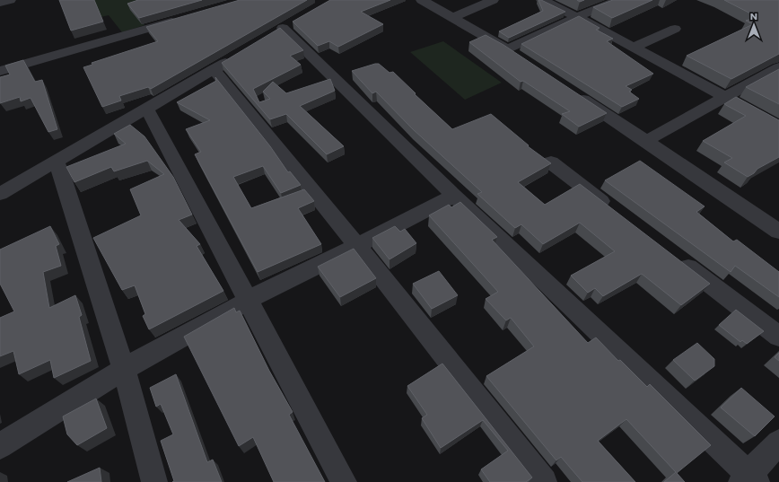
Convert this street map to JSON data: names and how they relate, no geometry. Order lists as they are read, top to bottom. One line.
{"north":"top"}
